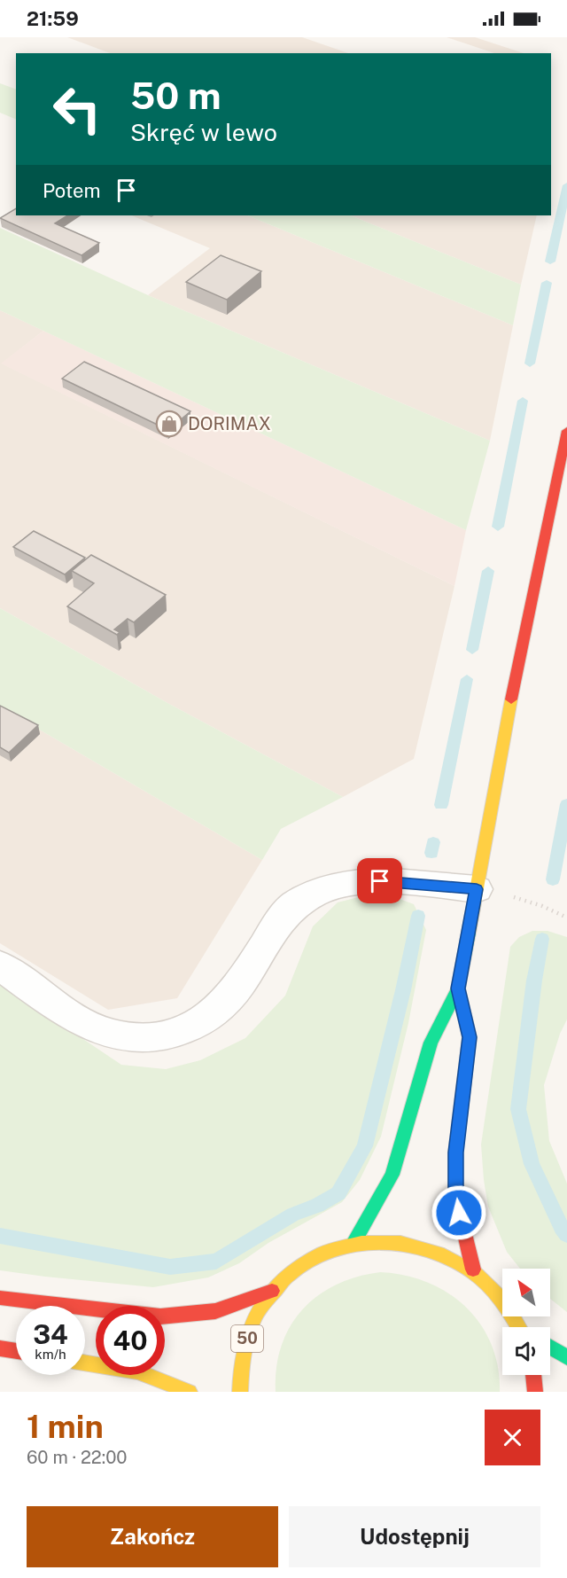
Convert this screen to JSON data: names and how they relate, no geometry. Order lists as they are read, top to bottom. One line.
{"streets":{"street":["50"]},"places":{"shop":["DORIMAX"]},"north":"top left","page":{"status":"21:59","turn":["50 m","Skręć w lewo"],"then":"Potem","speed":"34 km/h","limit":"40","heading":["1 min","60 m · 22:00"],"buttons":["Zakończ","Udostępnij"]}}
